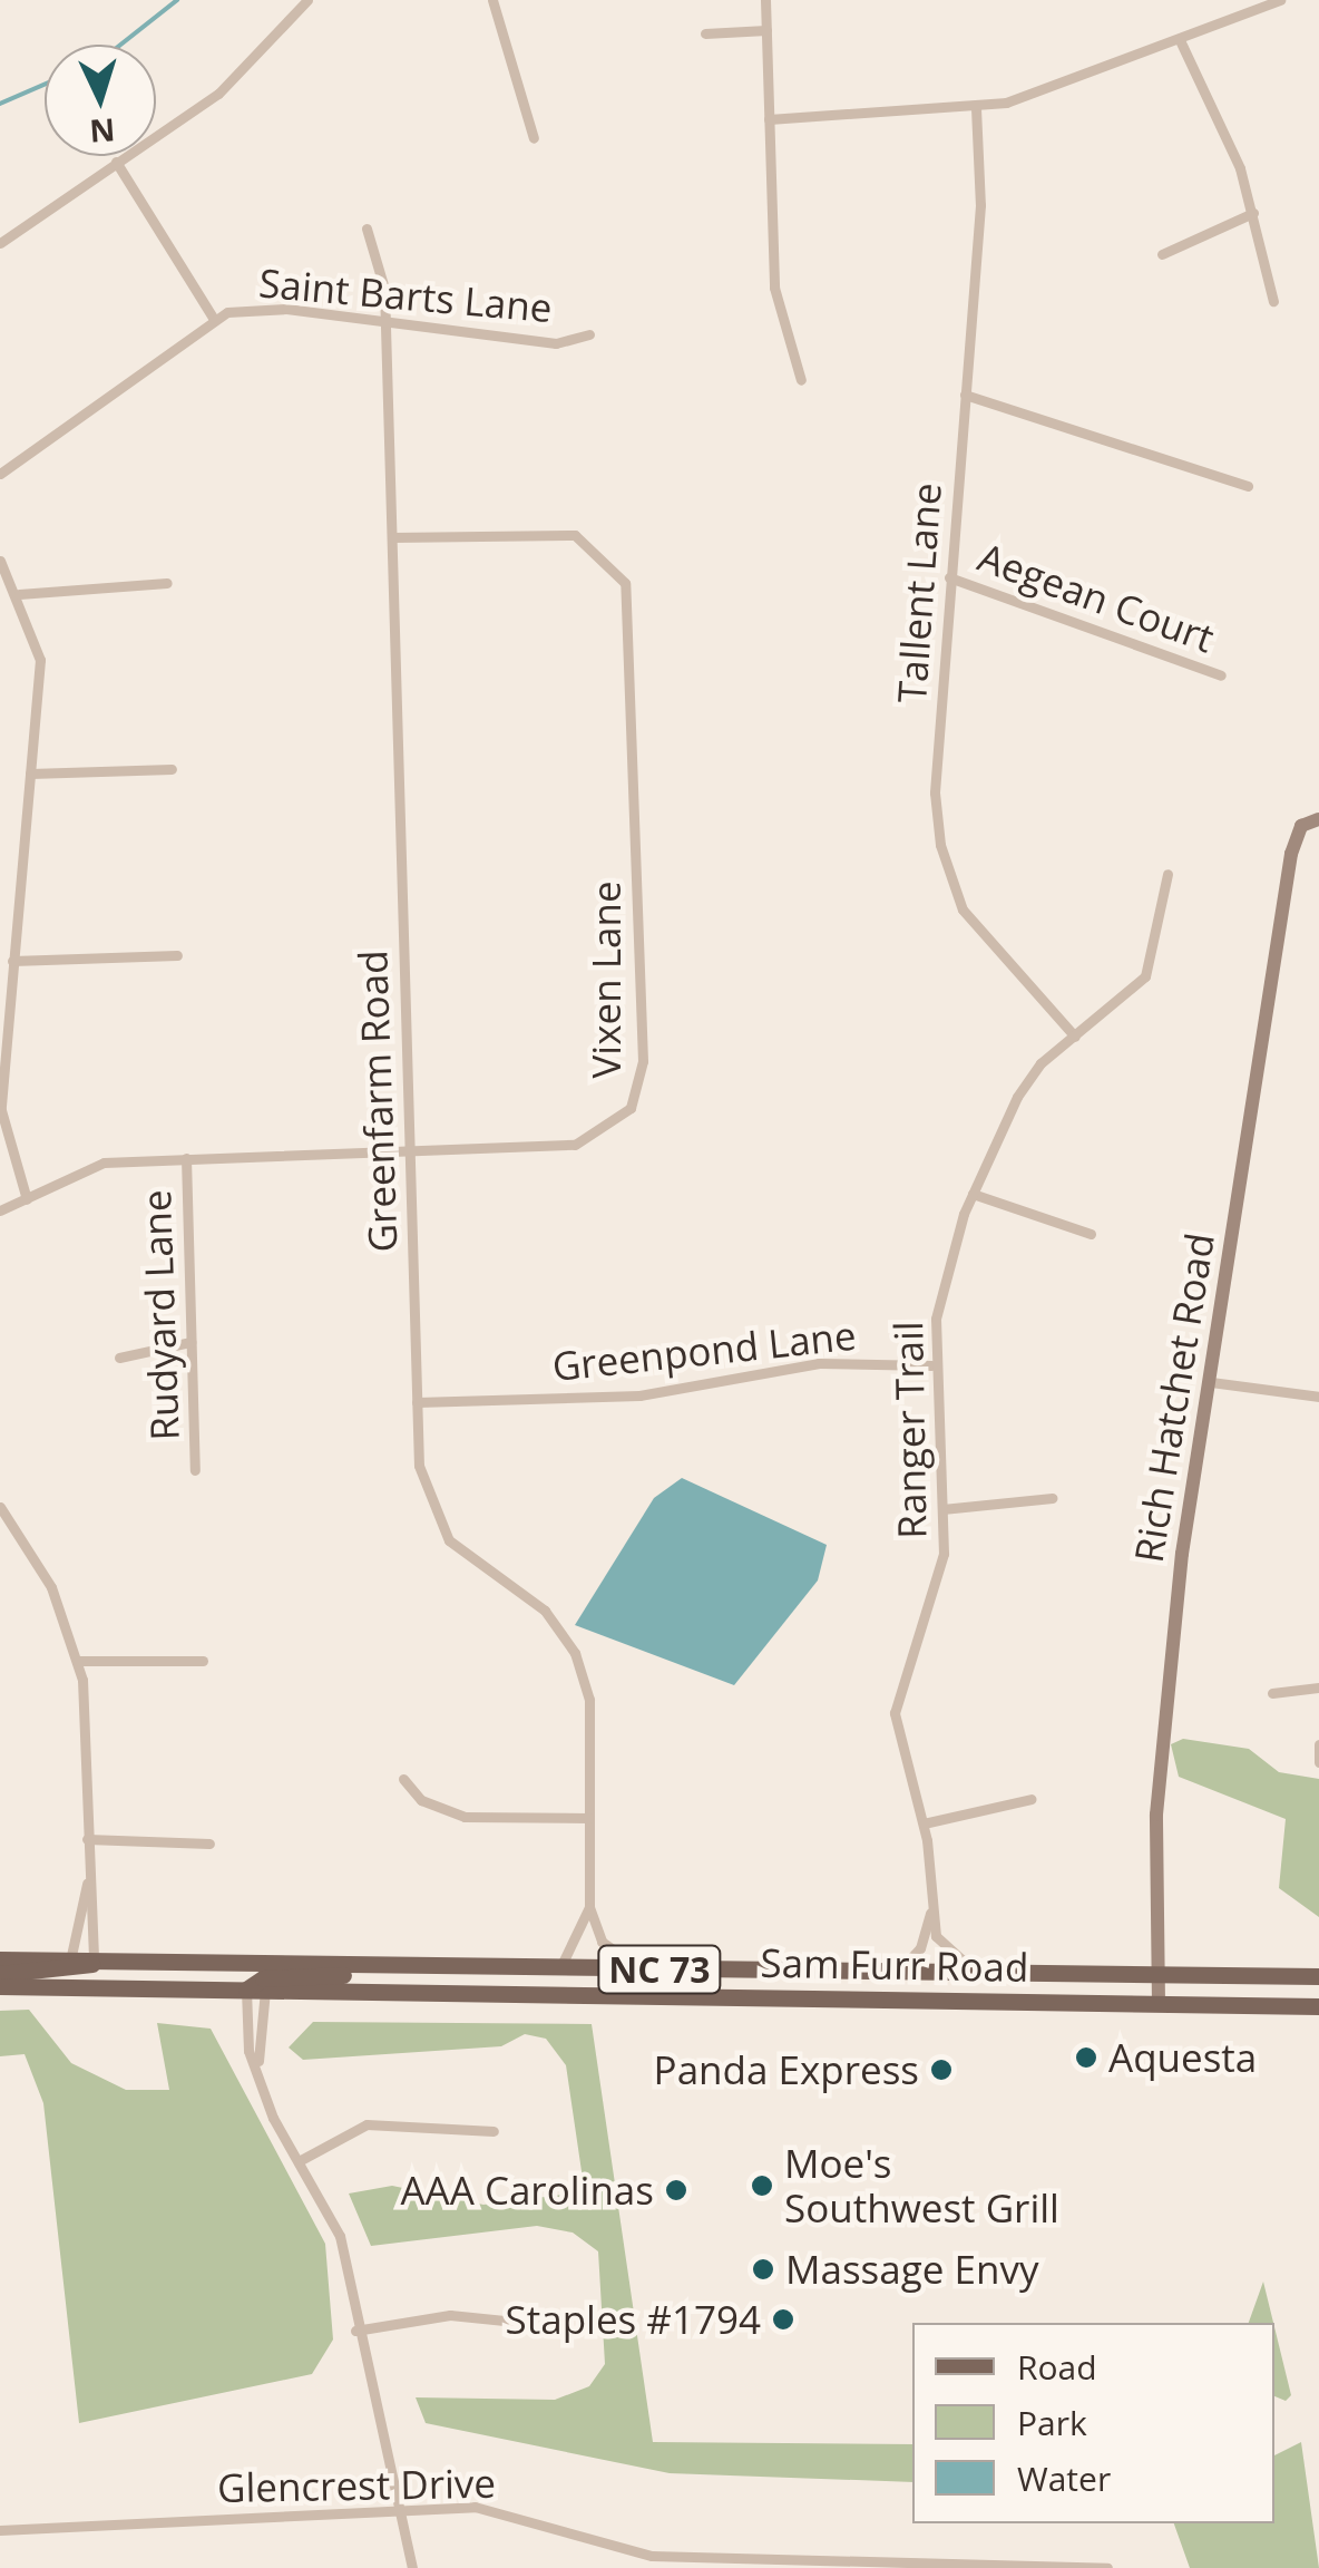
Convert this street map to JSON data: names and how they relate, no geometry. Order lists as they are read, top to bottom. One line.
{"streets":{"main road":["Sam Furr Road","NC 73"],"street":["Saint Barts Lane","Tallent Lane","Aegean Court","Vixen Lane","Greenfarm Road","Rudyard Lane","Greenpond Lane","Rich Hatchet Road","Ranger Trail","Glencrest Drive"]},"crossings":[["Saint Barts Lane","Greenfarm Road"],["Tallent Lane","Aegean Court"],["Tallent Lane","Ranger Trail"],["Vixen Lane","Greenfarm Road"],["Vixen Lane","Rudyard Lane"],["Greenfarm Road","Greenpond Lane"],["Greenfarm Road","Sam Furr Road"],["Greenpond Lane","Ranger Trail"],["Rich Hatchet Road","Sam Furr Road"],["Ranger Trail","Sam Furr Road"]],"places":["Aquesta","Panda Express","Moe's Southwest Grill","AAA Carolinas","Massage Envy","Staples #1794"],"legend":["Road","Park","Water"],"north":"bottom"}
